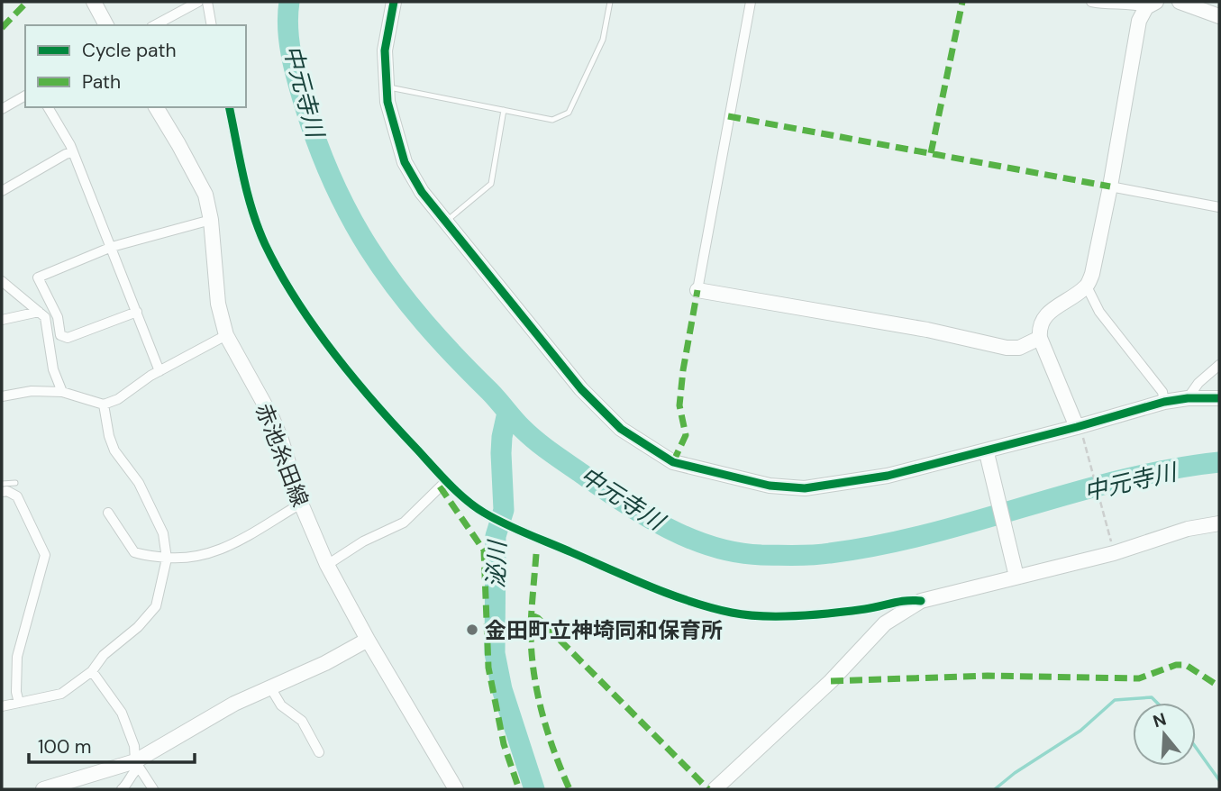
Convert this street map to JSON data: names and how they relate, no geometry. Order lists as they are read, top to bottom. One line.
{"streets":{"street":["赤池糸田線"]},"water":["中元寺川","泌川"],"places":["金田町立神埼同和保育所"],"legend":["Cycle path","Path"],"scale_bar":"100 m","north":"top"}
